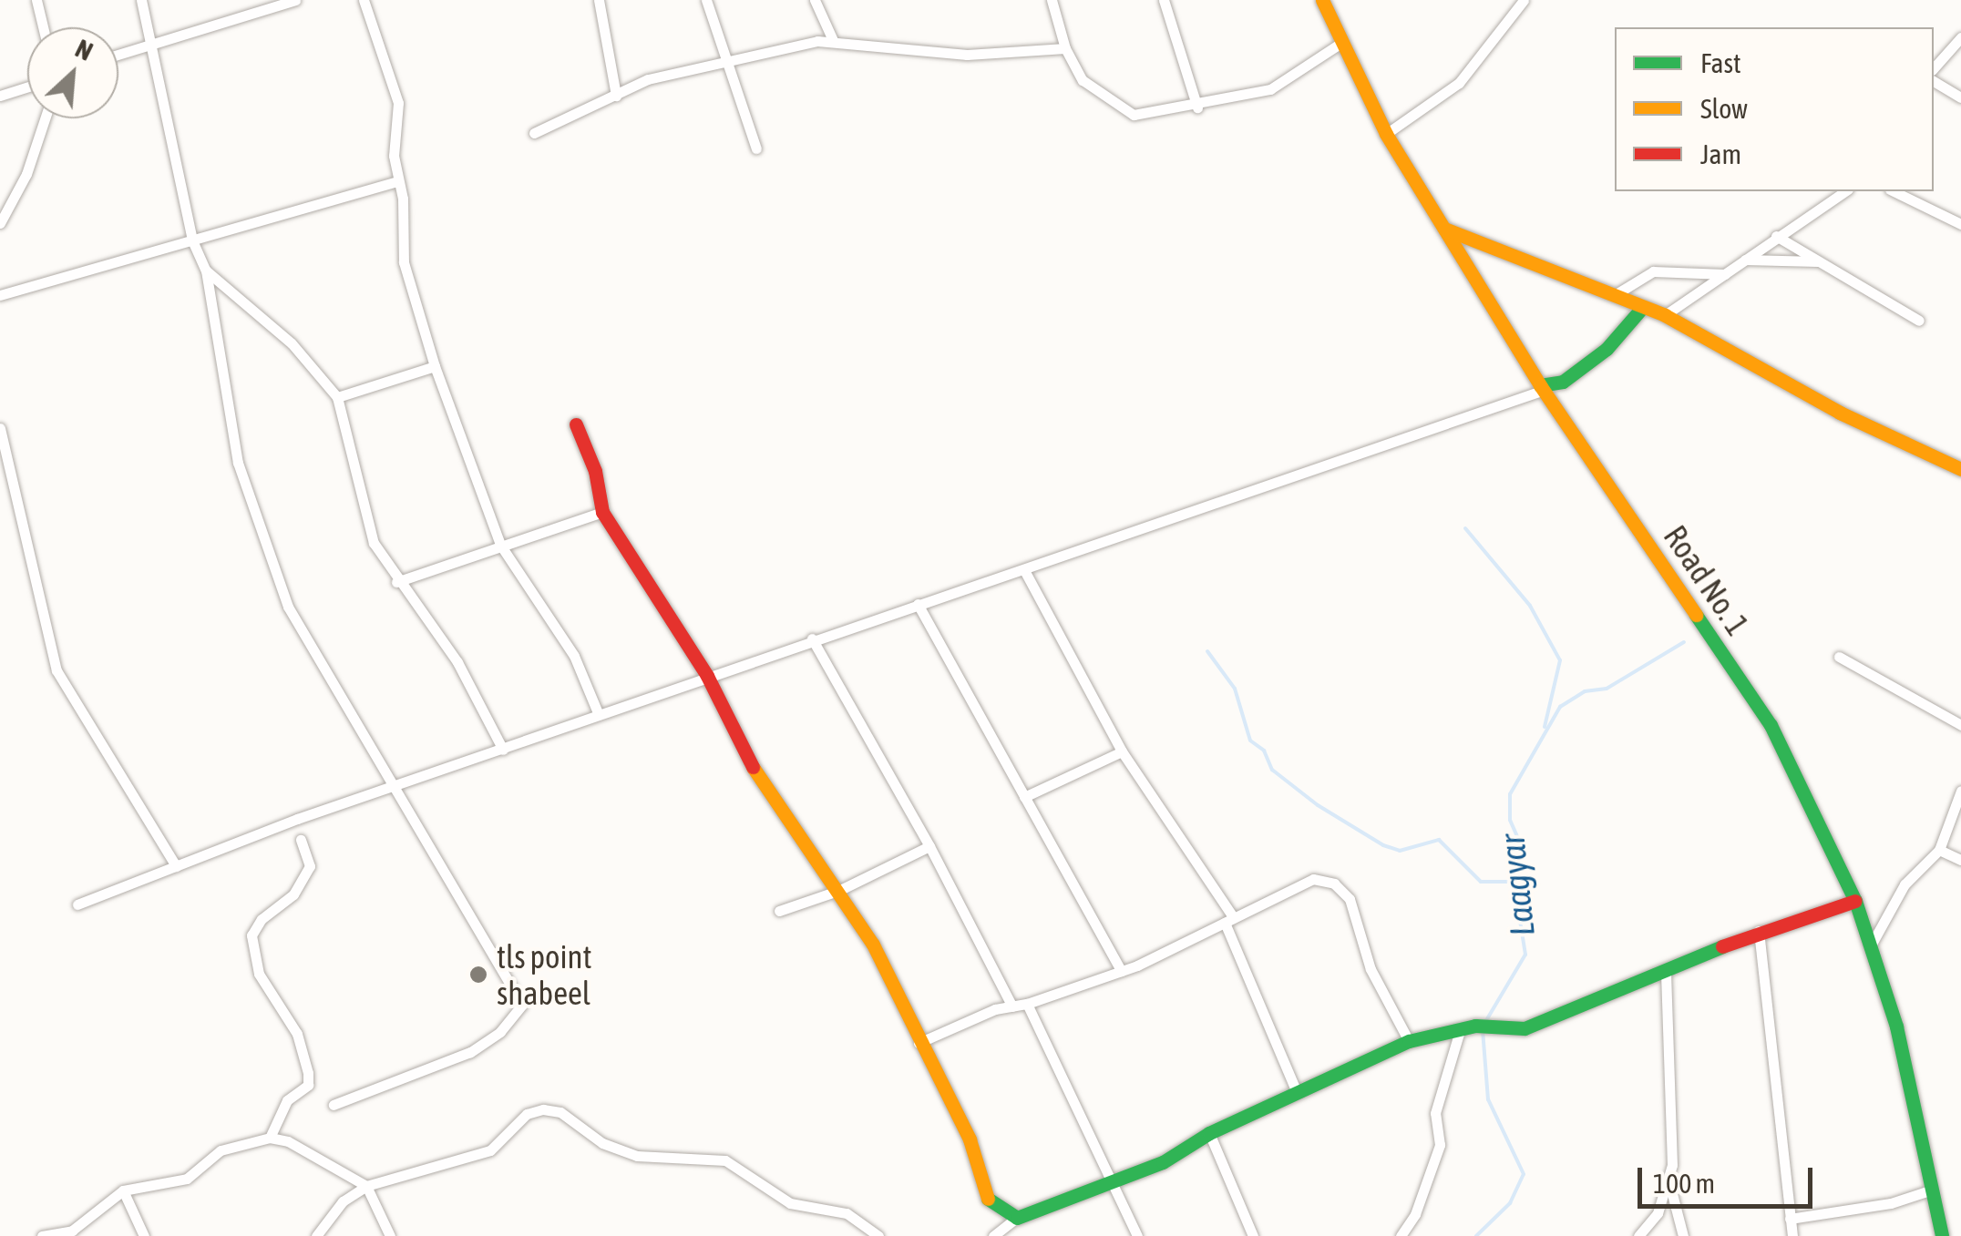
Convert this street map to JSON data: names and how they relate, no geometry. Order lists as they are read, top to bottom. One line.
{"streets":{"main road":["Road No. 1"]},"water":["Laagyar"],"places":["tls point shabeel"],"legend":["Fast","Slow","Jam"],"scale_bar":"100 m","north":"top right"}
